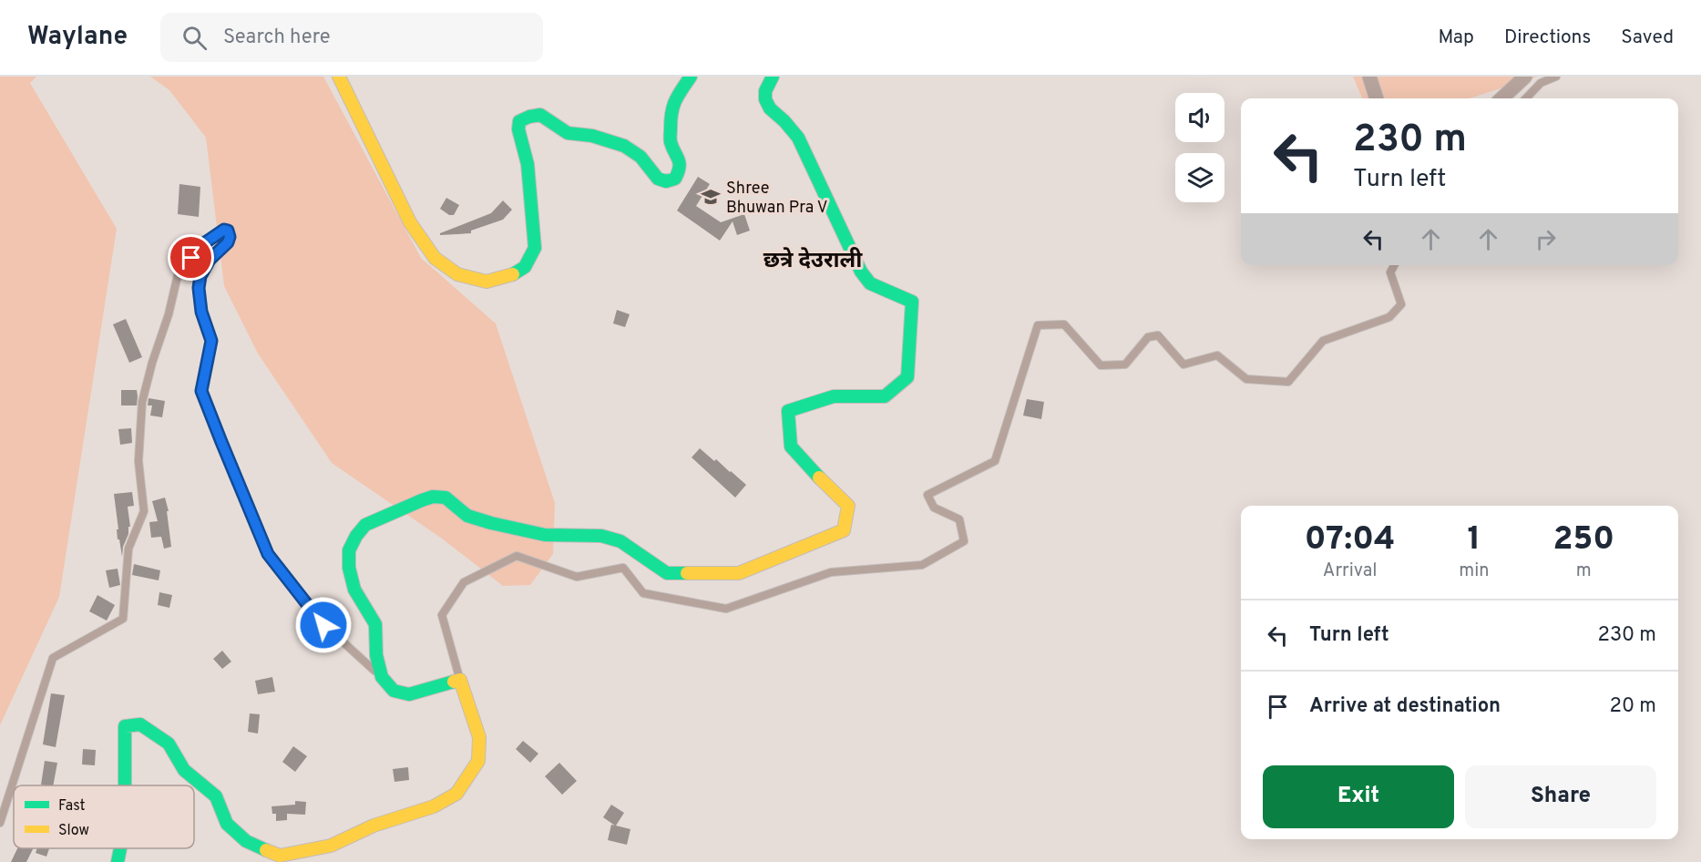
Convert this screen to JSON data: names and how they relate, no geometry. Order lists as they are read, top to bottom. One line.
{"districts":["छत्रे देउराली"],"places":{"school or university":["Shree Bhuwan Pra V"]},"legend":["Fast","Slow"],"page":{"header":"Waylane","search":"Search here","nav":["Map","Directions","Saved"],"turn":["230 m","Turn left"],"eta":["07:04","Arrival","1","min","250","m"],"list":[{"name":"Turn left","value":"230 m"},{"name":"Arrive at destination","value":"20 m"}],"buttons":["Exit","Share"]}}
